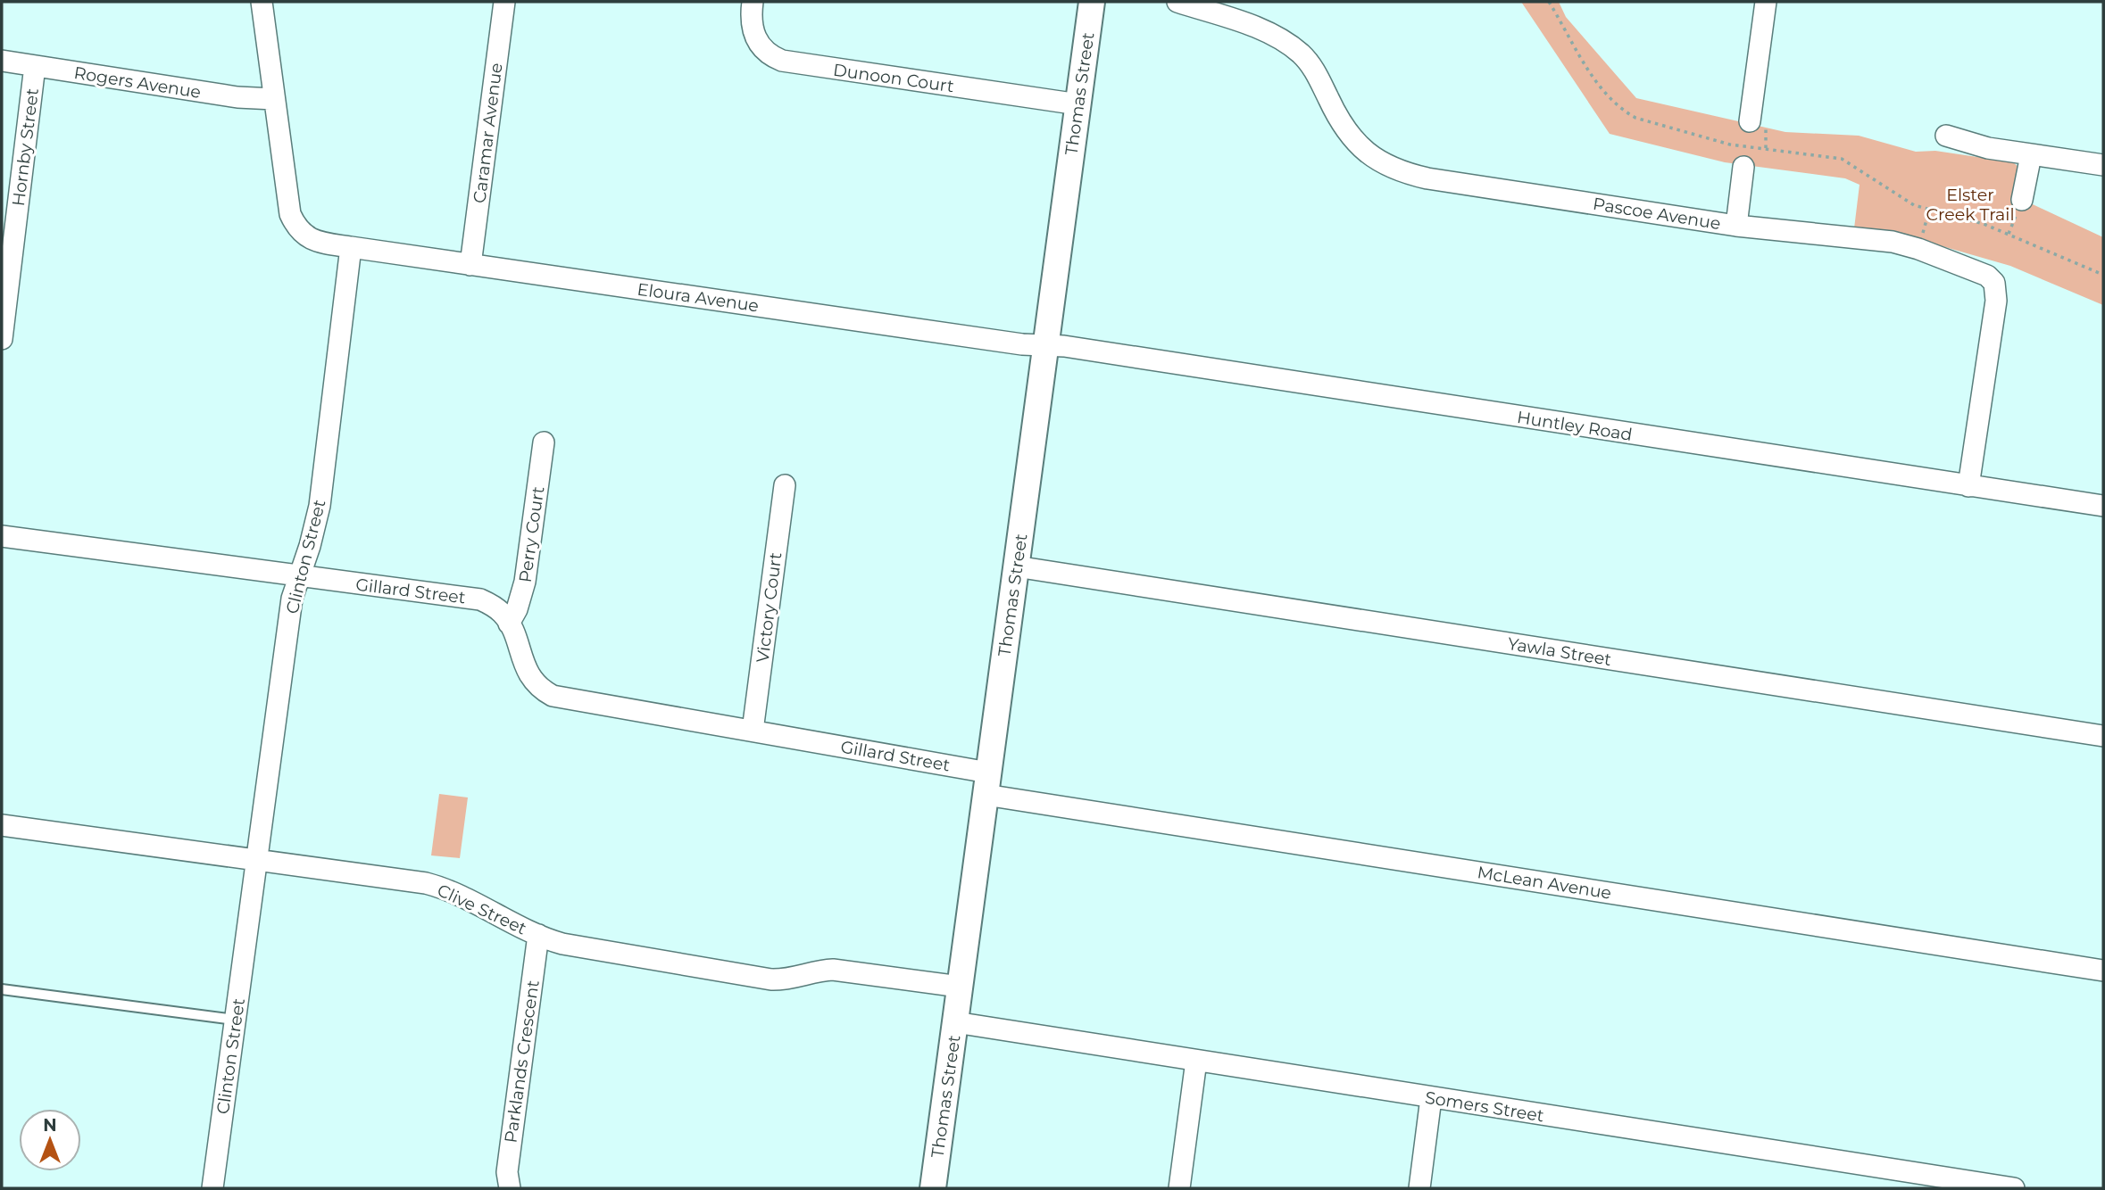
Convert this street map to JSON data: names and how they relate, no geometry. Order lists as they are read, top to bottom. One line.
{"streets":{"street":["Dunoon Court","Rogers Avenue","Thomas Street","Caramar Avenue","Hornby Street","Pascoe Avenue","Eloura Avenue","Huntley Road","Perry Court","Clinton Street","Gillard Street","Victory Court","Yawla Street","McLean Avenue","Clive Street","Parklands Crescent","Somers Street"]},"crossings":[["Dunoon Court","Thomas Street"],["Rogers Avenue","Hornby Street"],["Thomas Street","Eloura Avenue"],["Thomas Street","Huntley Road"],["Thomas Street","Gillard Street"],["Thomas Street","Yawla Street"],["Thomas Street","McLean Avenue"],["Thomas Street","Clive Street"],["Thomas Street","Somers Street"],["Caramar Avenue","Eloura Avenue"],["Pascoe Avenue","Huntley Road"],["Eloura Avenue","Huntley Road"],["Eloura Avenue","Clinton Street"],["Perry Court","Gillard Street"],["Clinton Street","Gillard Street"],["Clinton Street","Clive Street"],["Gillard Street","Victory Court"],["Gillard Street","McLean Avenue"],["Clive Street","Parklands Crescent"]],"parks":["Elster Creek Trail"],"north":"top"}
